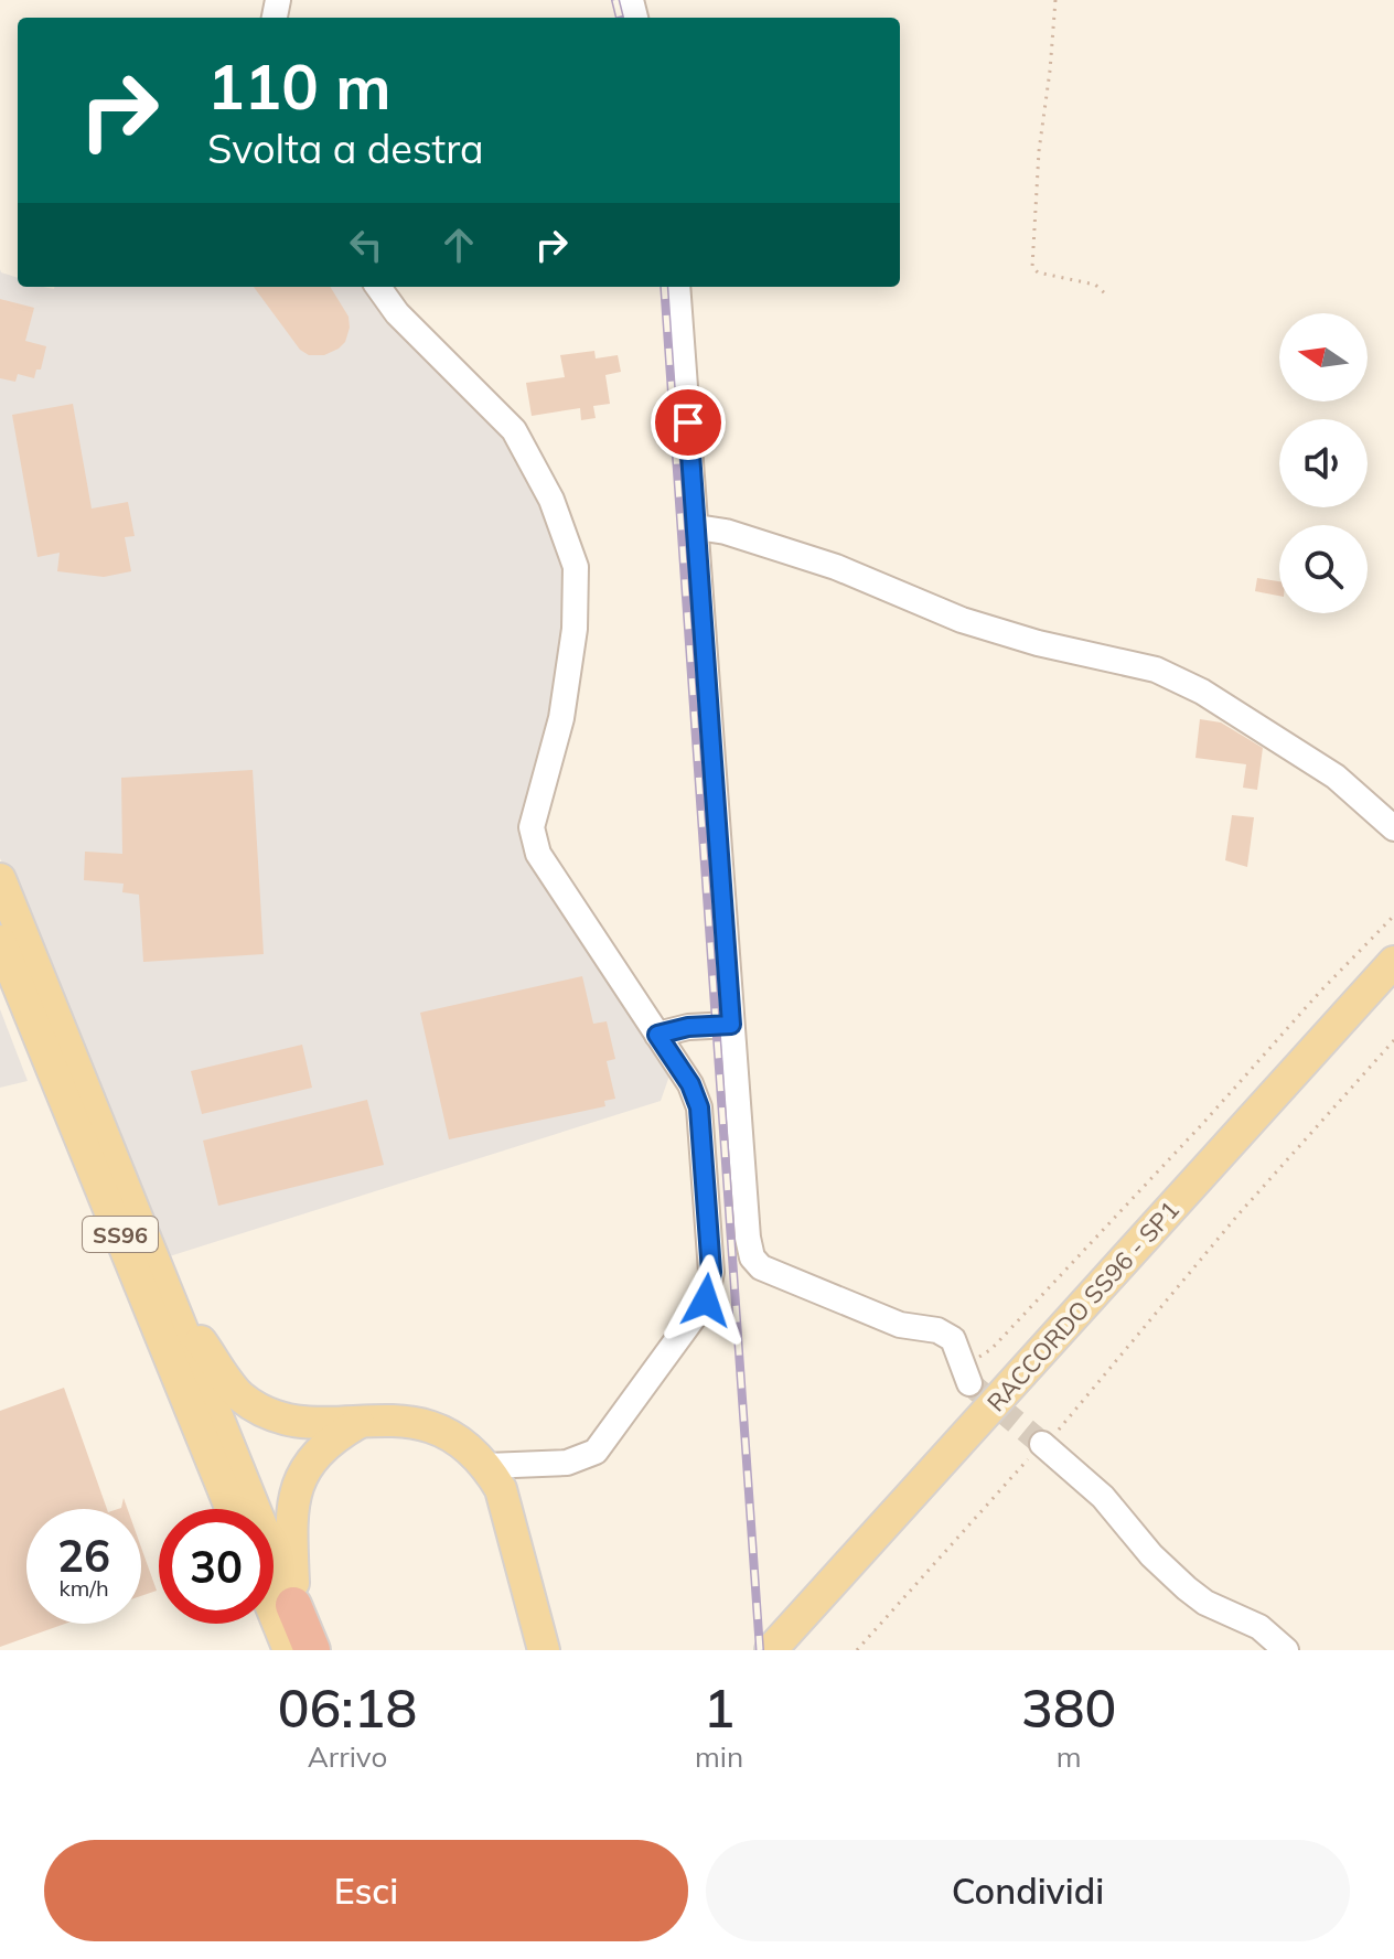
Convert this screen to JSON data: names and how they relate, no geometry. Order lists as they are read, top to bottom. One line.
{"streets":{"main road":["SS96","RACCORDO SS96 - SP1"]},"north":"left","page":{"turn":["110 m","Svolta a destra"],"speed":"26 km/h","limit":"30","eta":["06:18","Arrivo","1","min","380","m"],"buttons":["Esci","Condividi"]}}
